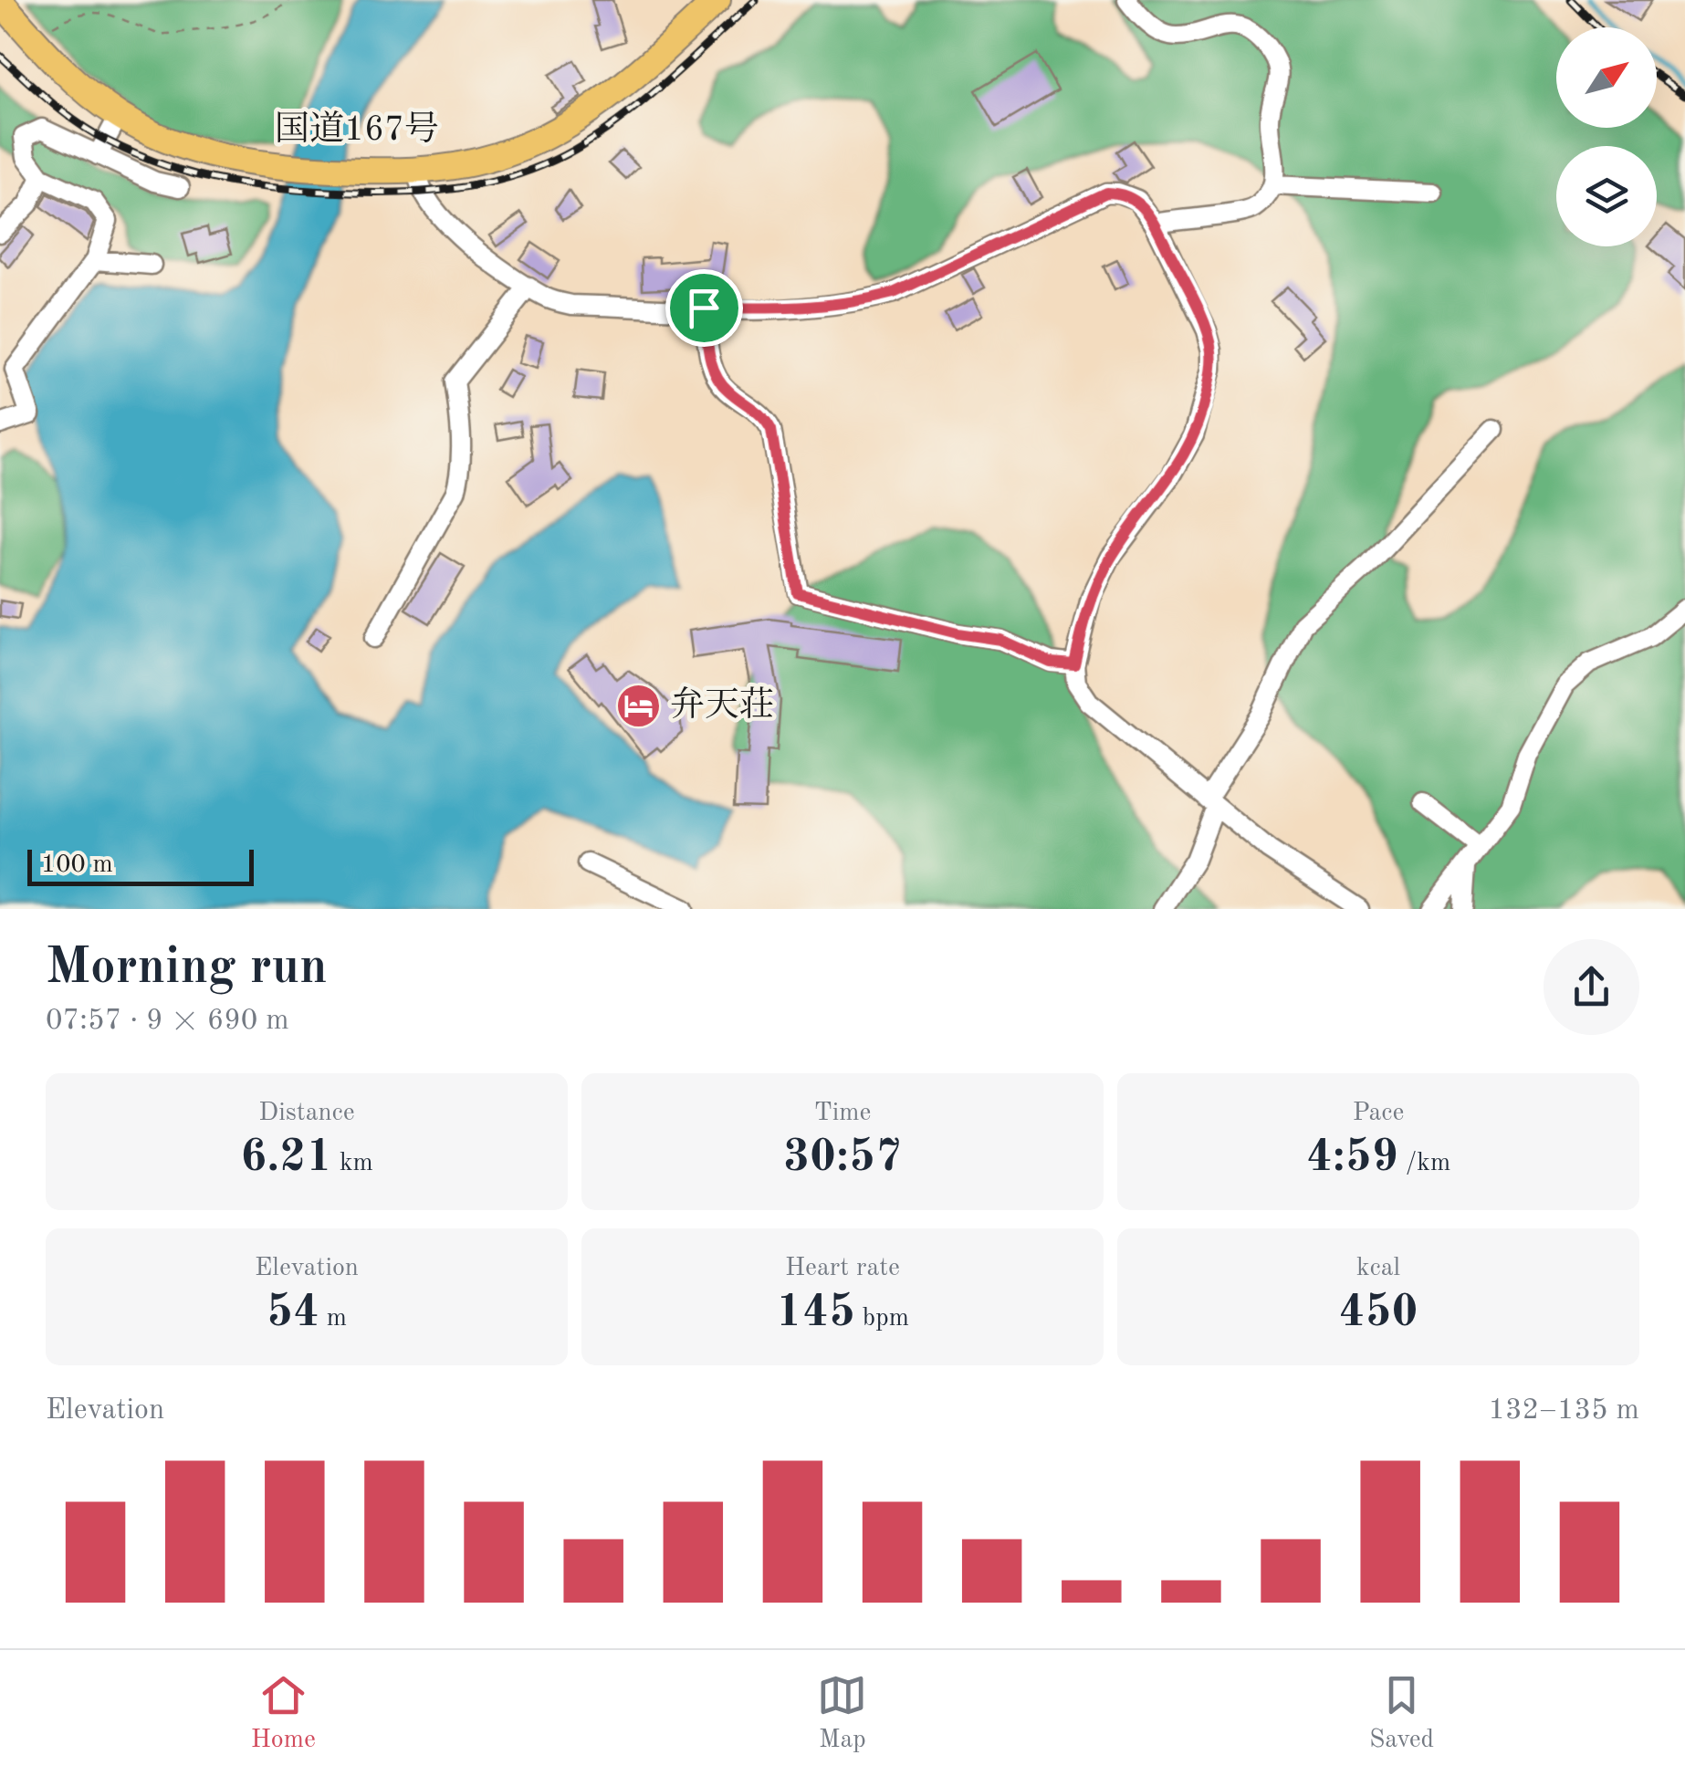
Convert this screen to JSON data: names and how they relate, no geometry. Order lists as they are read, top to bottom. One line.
{"streets":{"highway":["国道167号"]},"places":{"hotel":["弁天荘"]},"scale_bar":"100 m","north":"top right","page":{"scale":"100 m","heading":["Morning run","07:57 · 9 × 690 m"],"stats":[["Distance","6.21 km"],["Time","30:57"],["Pace","4:59 /km"],["Elevation","54 m"],["Heart rate","145 bpm"],["kcal","450"]],"chart":["Elevation","132–135 m"],"tabs":["Home","Map","Saved"]}}
